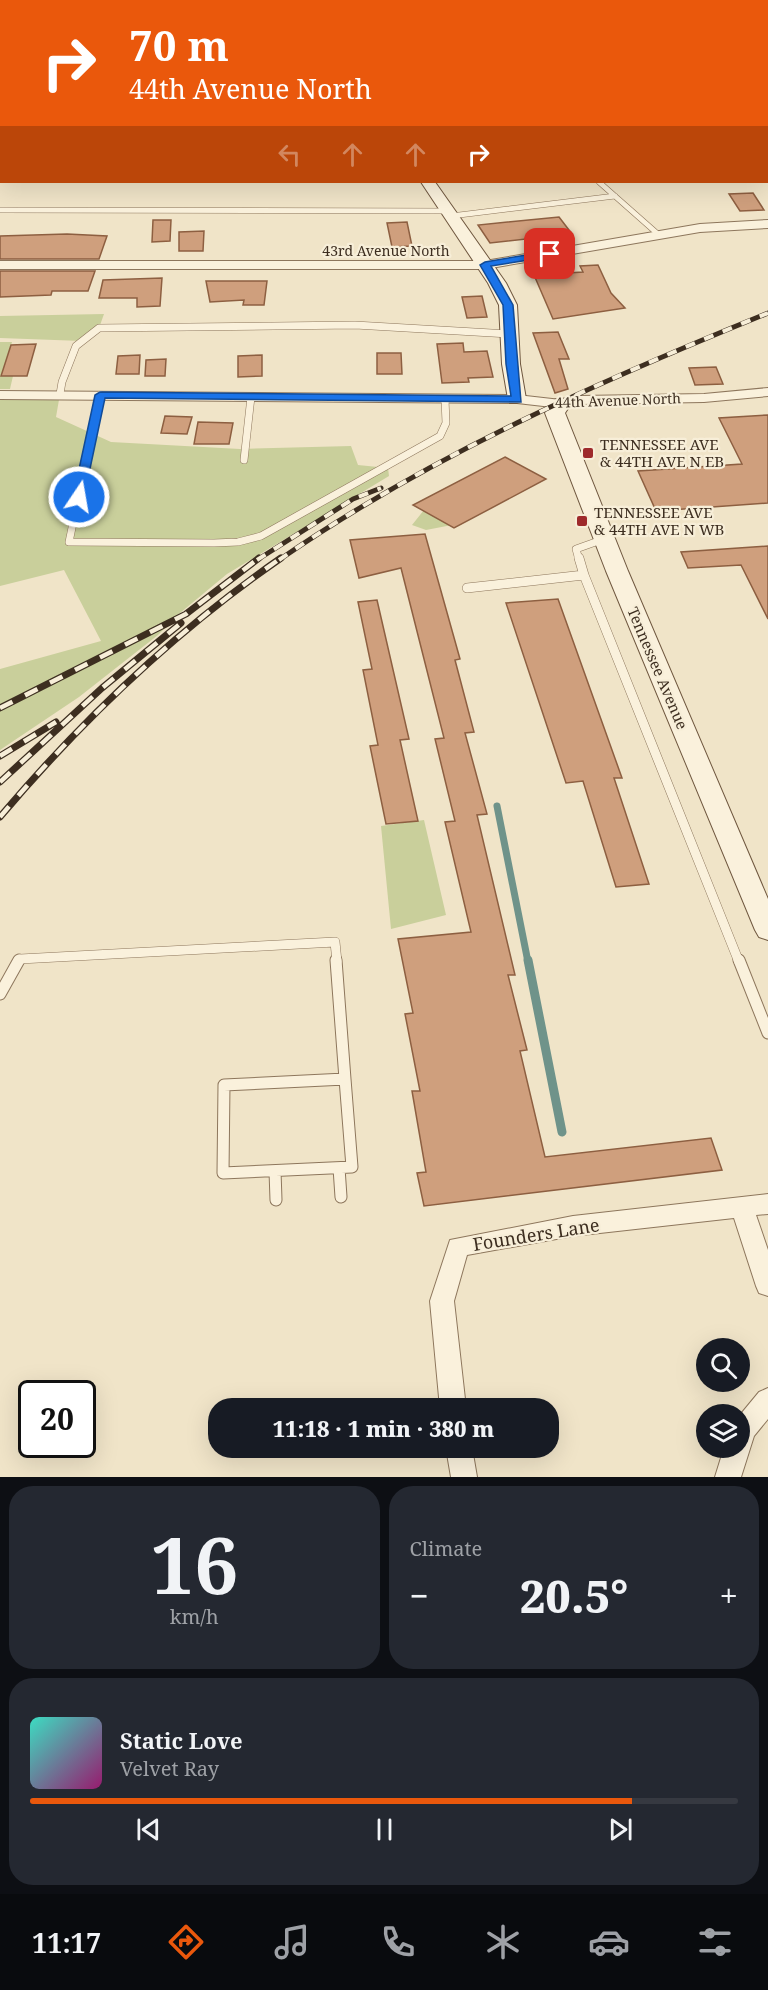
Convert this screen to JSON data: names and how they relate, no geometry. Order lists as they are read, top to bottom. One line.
{"streets":{"street":["43rd Avenue North","44th Avenue North","Tennessee Avenue","Founders Lane"]},"crossings":[["44th Avenue North","Tennessee Avenue"]],"places":{"transit":["TENNESSEE AVE & 44TH AVE N EB","TENNESSEE AVE & 44TH AVE N WB"]},"page":{"turn":["70 m","44th Avenue North"],"limit":"20","trip":"11:18 · 1 min · 380 m","tile":[["16","km/h"],"Climate"],"heat":["−","20.5°","+"],"song":["Static Love","Velvet Ray"],"tabs":"11:17"}}
